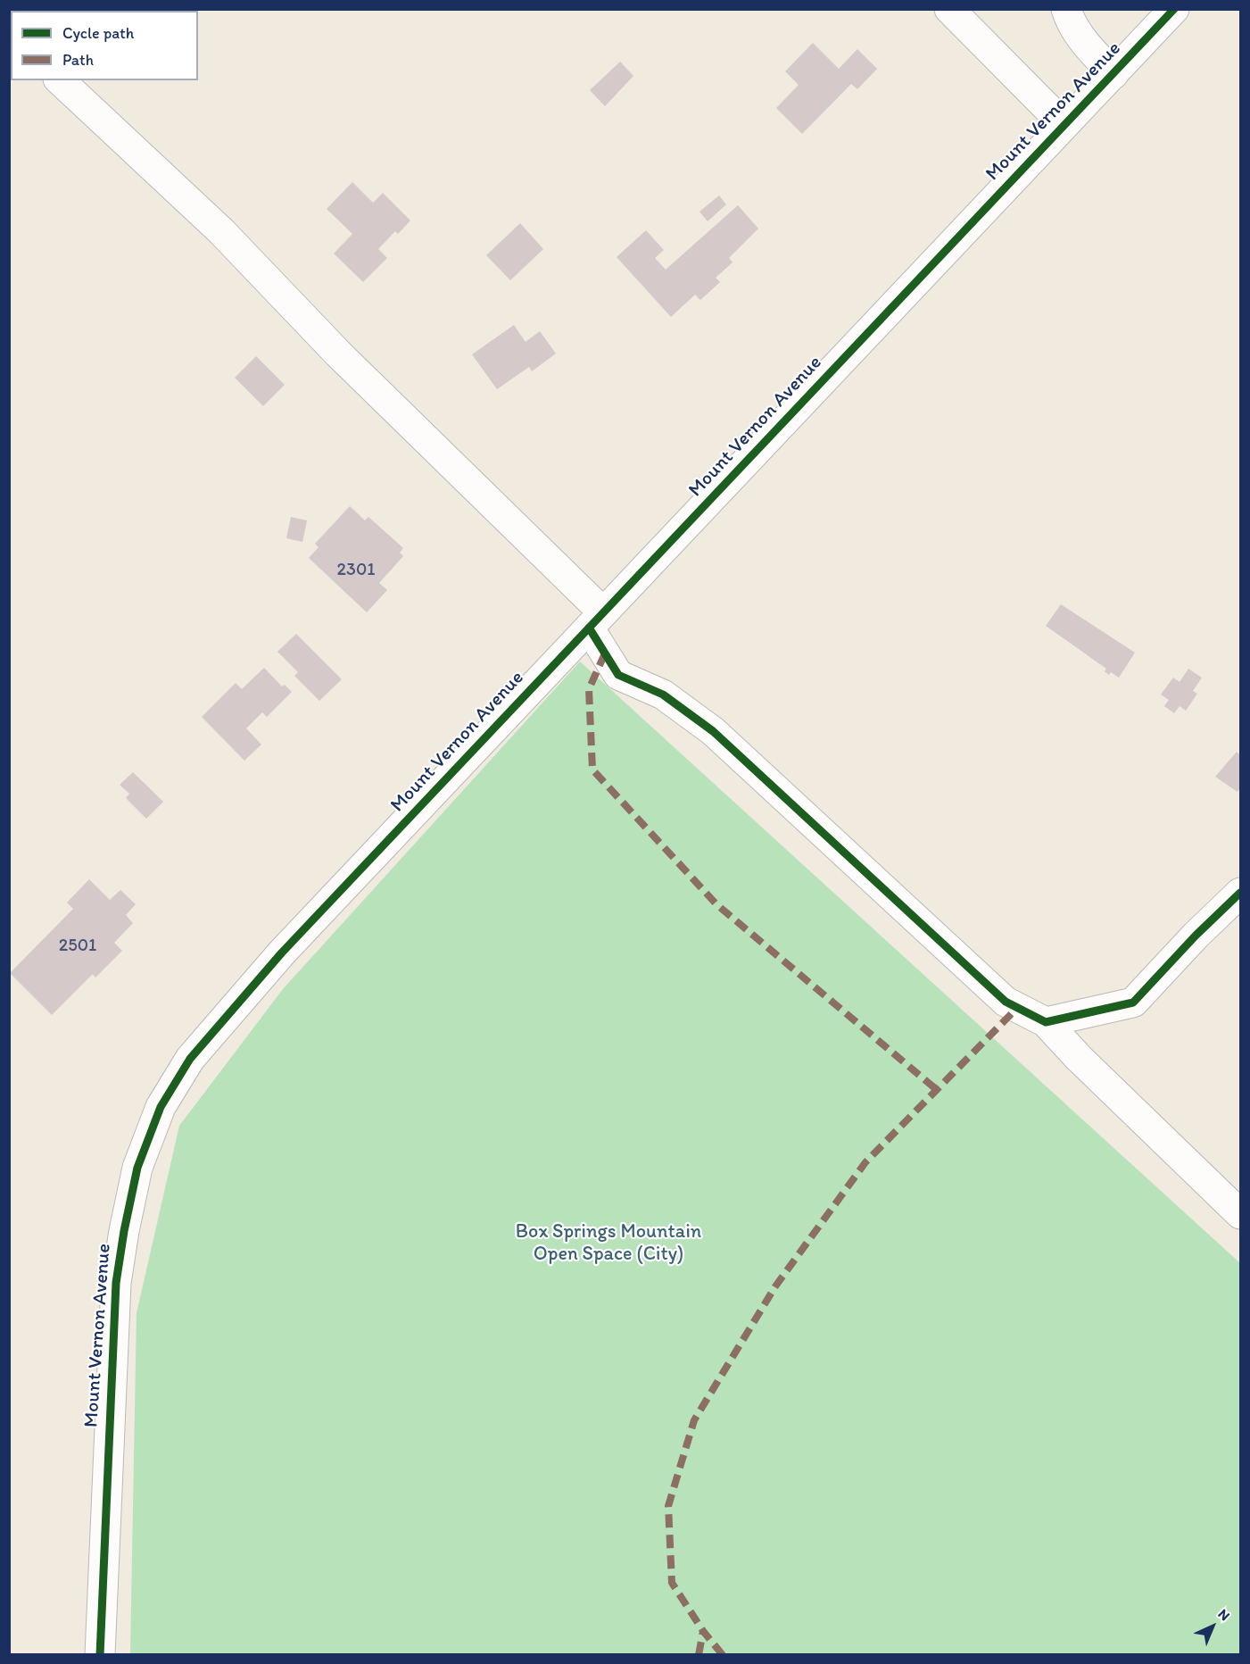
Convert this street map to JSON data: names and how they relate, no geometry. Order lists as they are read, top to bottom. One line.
{"streets":{"street":["Mount Vernon Avenue"]},"parks":["Box Springs Mountain Open Space (City)"],"house_numbers":["2301","2501"],"legend":["Cycle path","Path"],"north":"top right"}
